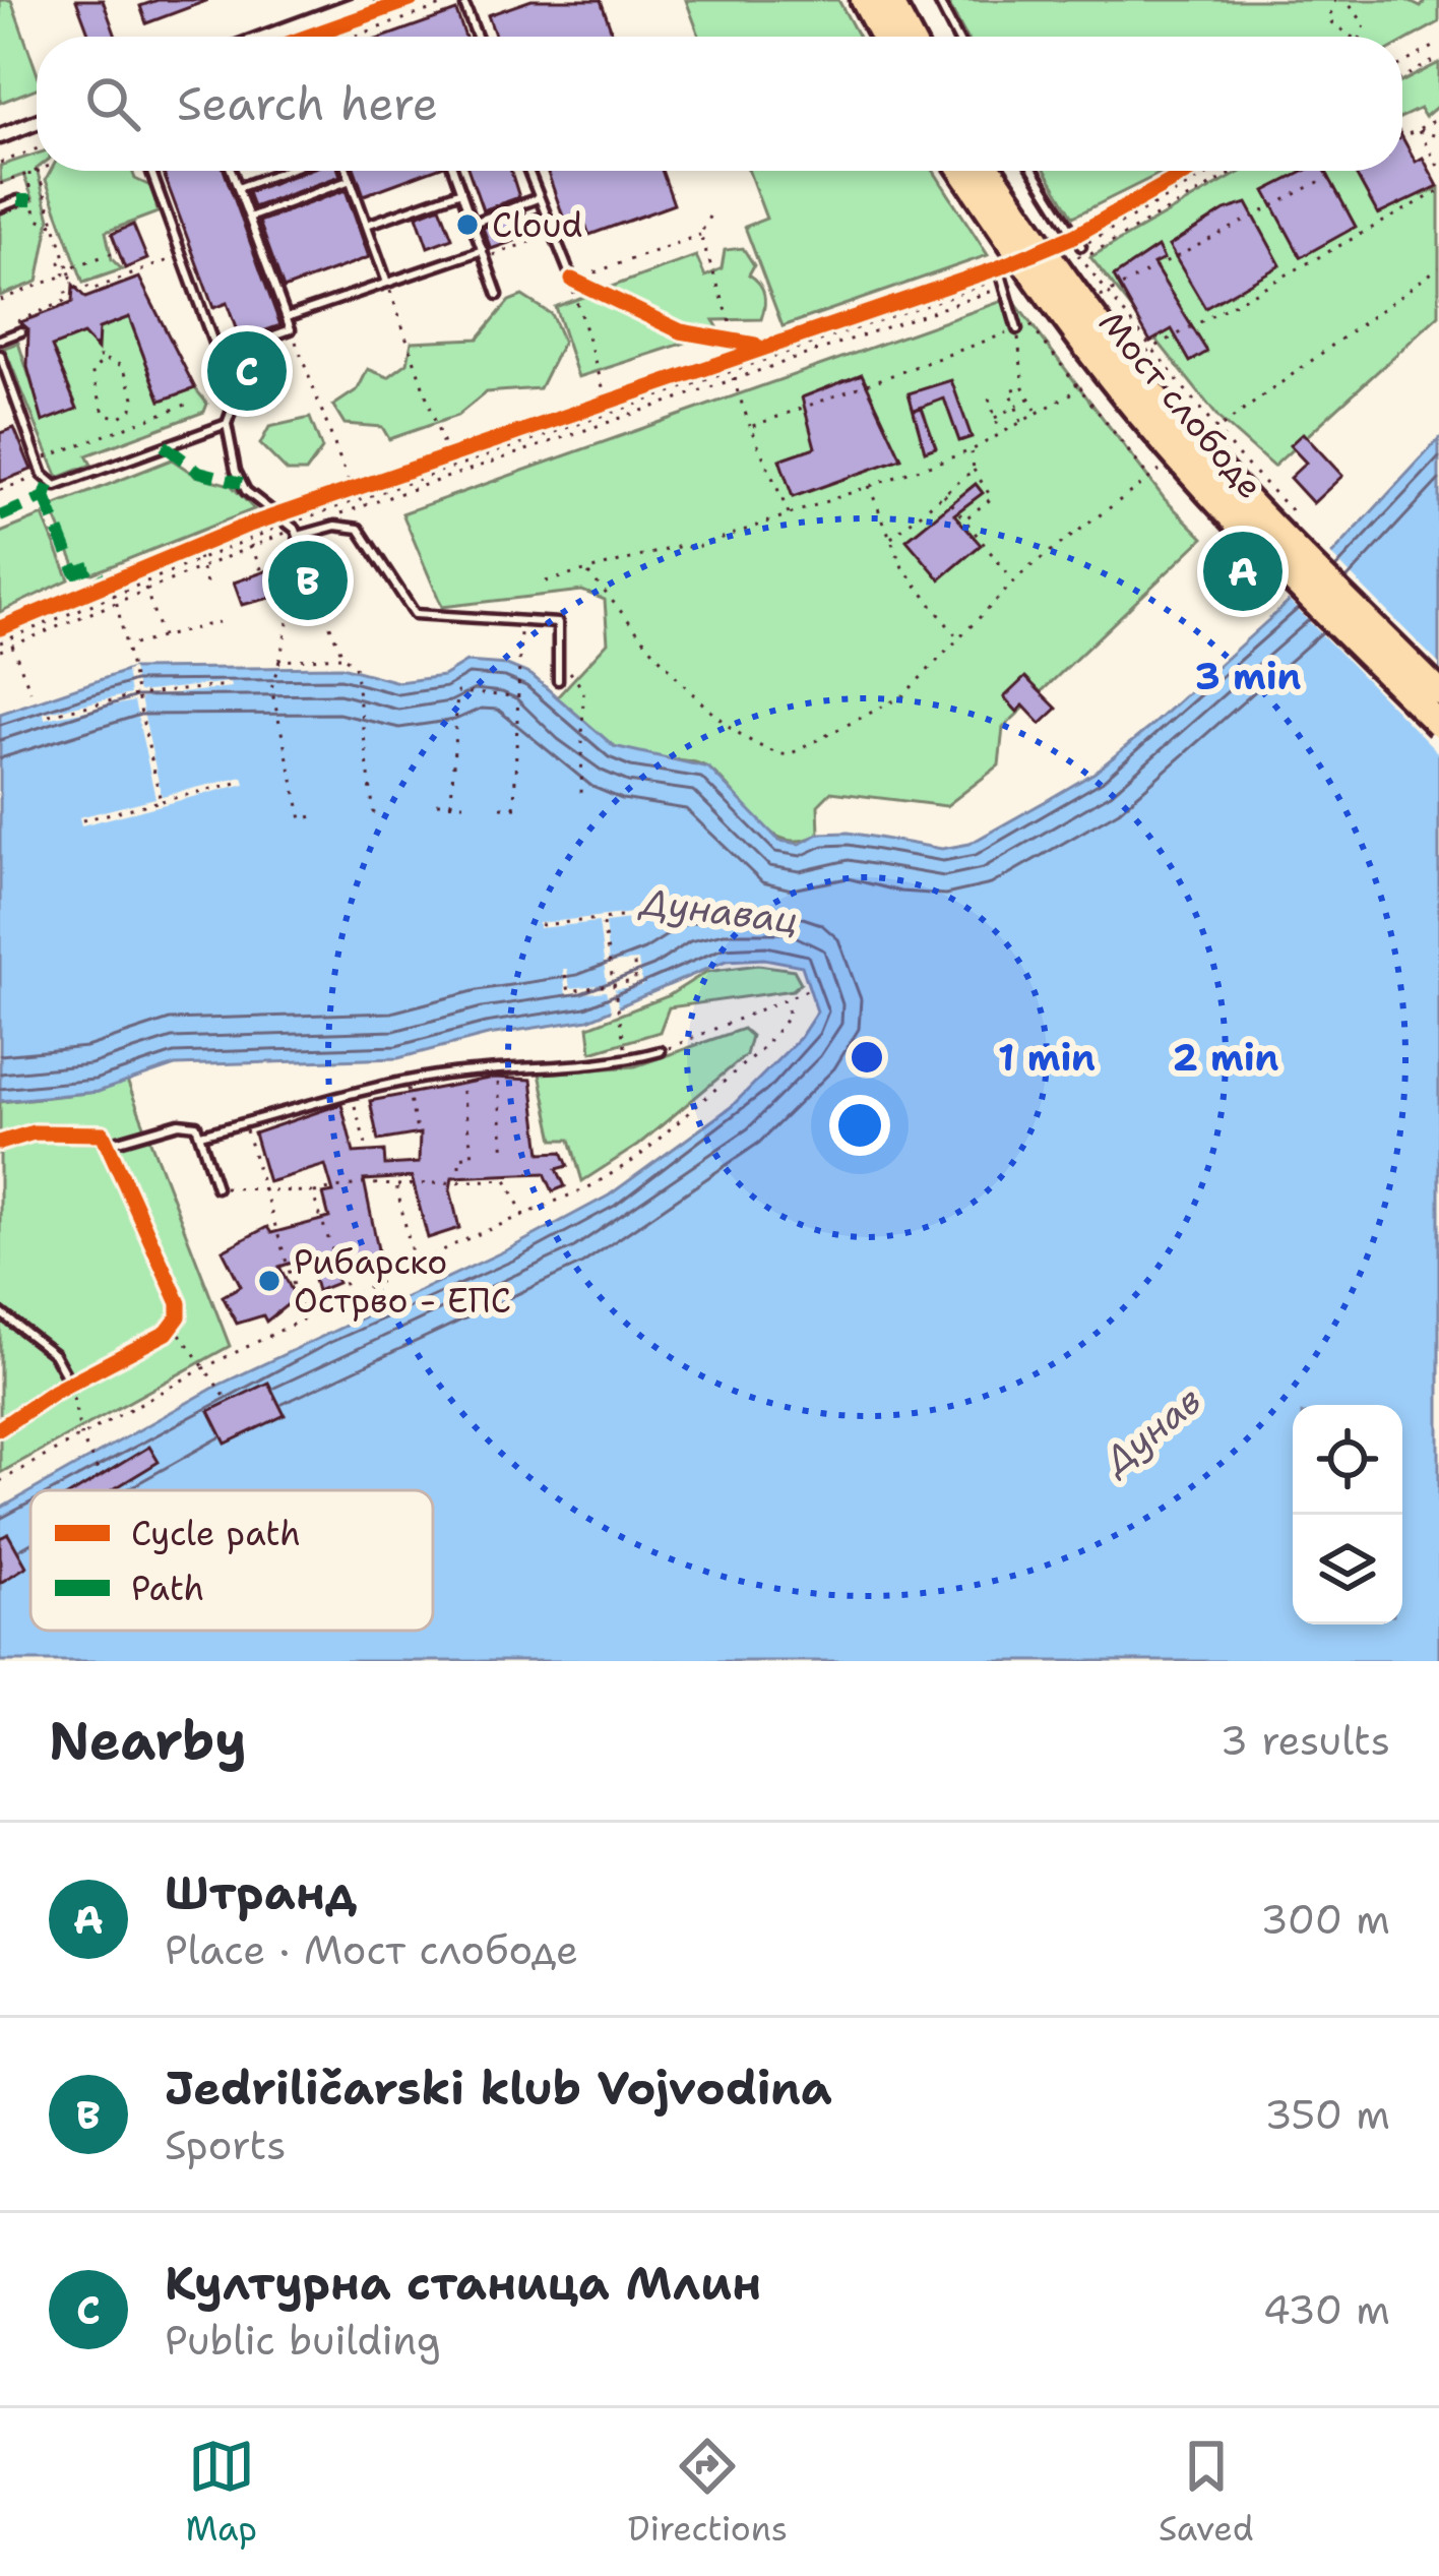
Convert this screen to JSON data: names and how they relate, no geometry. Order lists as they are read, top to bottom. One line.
{"streets":{"highway":["Мост слободе"]},"water":["Дунавац","Дунав"],"places":["Cloud","Рибарско Острво - ЕПС"],"legend":["Cycle path","Path"],"page":{"search":"Search here","pins":["C","A","B"],"heading":["Nearby","3 results"],"list":[{"mark":"A","name":"Штранд","note":"Place · Мост слободе","value":"300 m"},{"mark":"B","name":"Jedriličarski klub Vojvodina","note":"Sports","value":"350 m"},{"mark":"C","name":"Културна станица Млин","note":"Public building","value":"430 m"}],"nav":["Map","Directions","Saved"]},"rings":["3 min","1 min","2 min"]}
